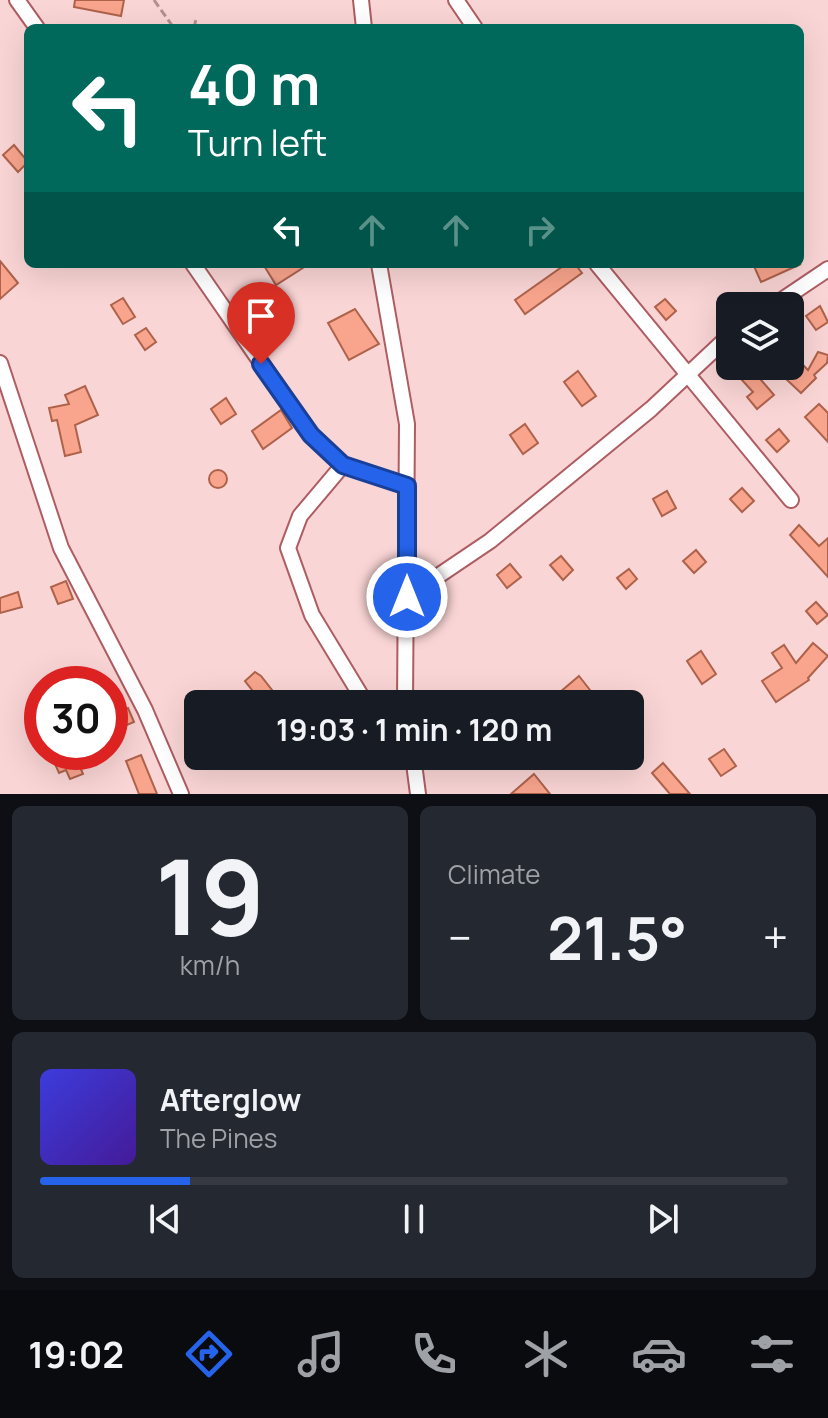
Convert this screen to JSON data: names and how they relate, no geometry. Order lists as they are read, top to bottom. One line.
{"page":{"turn":["40 m","Turn left"],"limit":"30","trip":"19:03 · 1 min · 120 m","tile":[["19","km/h"],"Climate"],"heat":["−","21.5°","+"],"song":["Afterglow","The Pines"],"tabs":"19:02"}}
